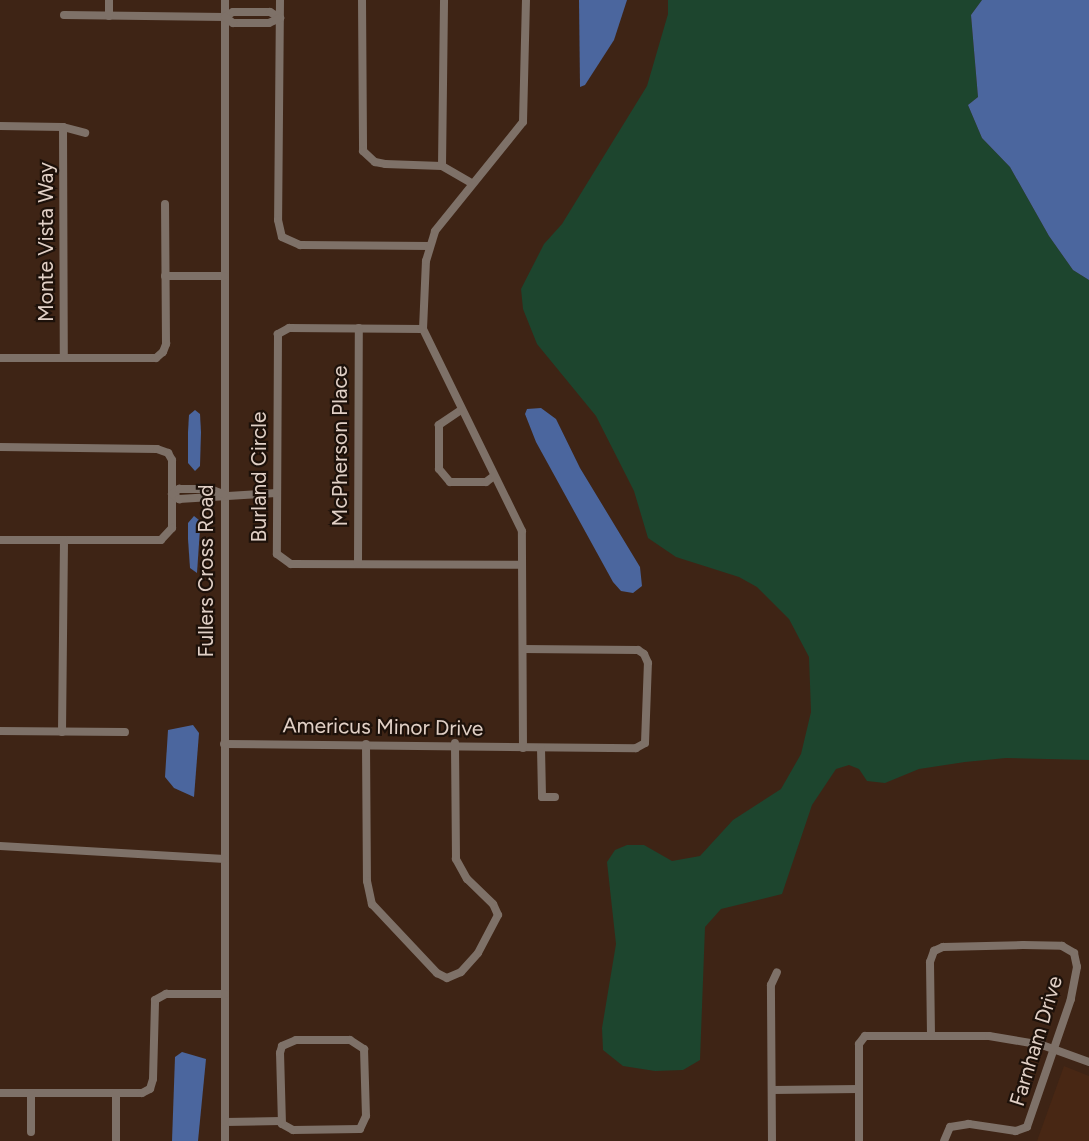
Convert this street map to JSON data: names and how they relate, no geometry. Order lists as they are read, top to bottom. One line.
{"streets":{"street":["Monte Vista Way","McPherson Place","Burland Circle","Fullers Cross Road","Americus Minor Drive","Farnham Drive"]},"crossings":[["McPherson Place","Burland Circle"],["Fullers Cross Road","Americus Minor Drive"]]}
